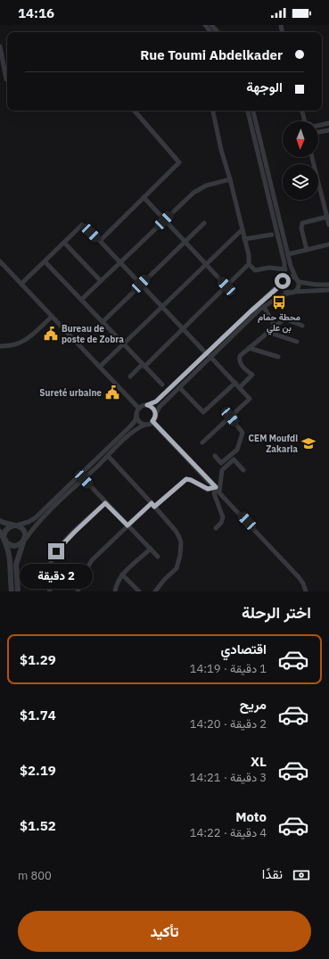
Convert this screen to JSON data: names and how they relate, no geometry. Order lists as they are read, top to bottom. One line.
{"places":{"bus stop":["محطة حمام بن علي"],"public building":["Bureau de poste de Zobra","Sureté urbaine"],"school or university":["CEM Moufdi Zakaria"]},"north":"bottom","page":{"status":"14:16","banner":["Rue Toumi Abdelkader","الوجهة"],"bubble":"2 دقيقة","heading":"اختر الرحلة","list":[{"name":"اقتصادي","note":"1 دقيقة · 14:19","value":"$1.29"},{"name":"مريح","note":"2 دقيقة · 14:20","value":"$1.74"},{"name":"XL","note":"3 دقيقة · 14:21","value":"$2.19"},{"name":"Moto","note":"4 دقيقة · 14:22","value":"$1.52"}],"pay":["نقدًا","800 m"],"buttons":"تأكيد"}}
